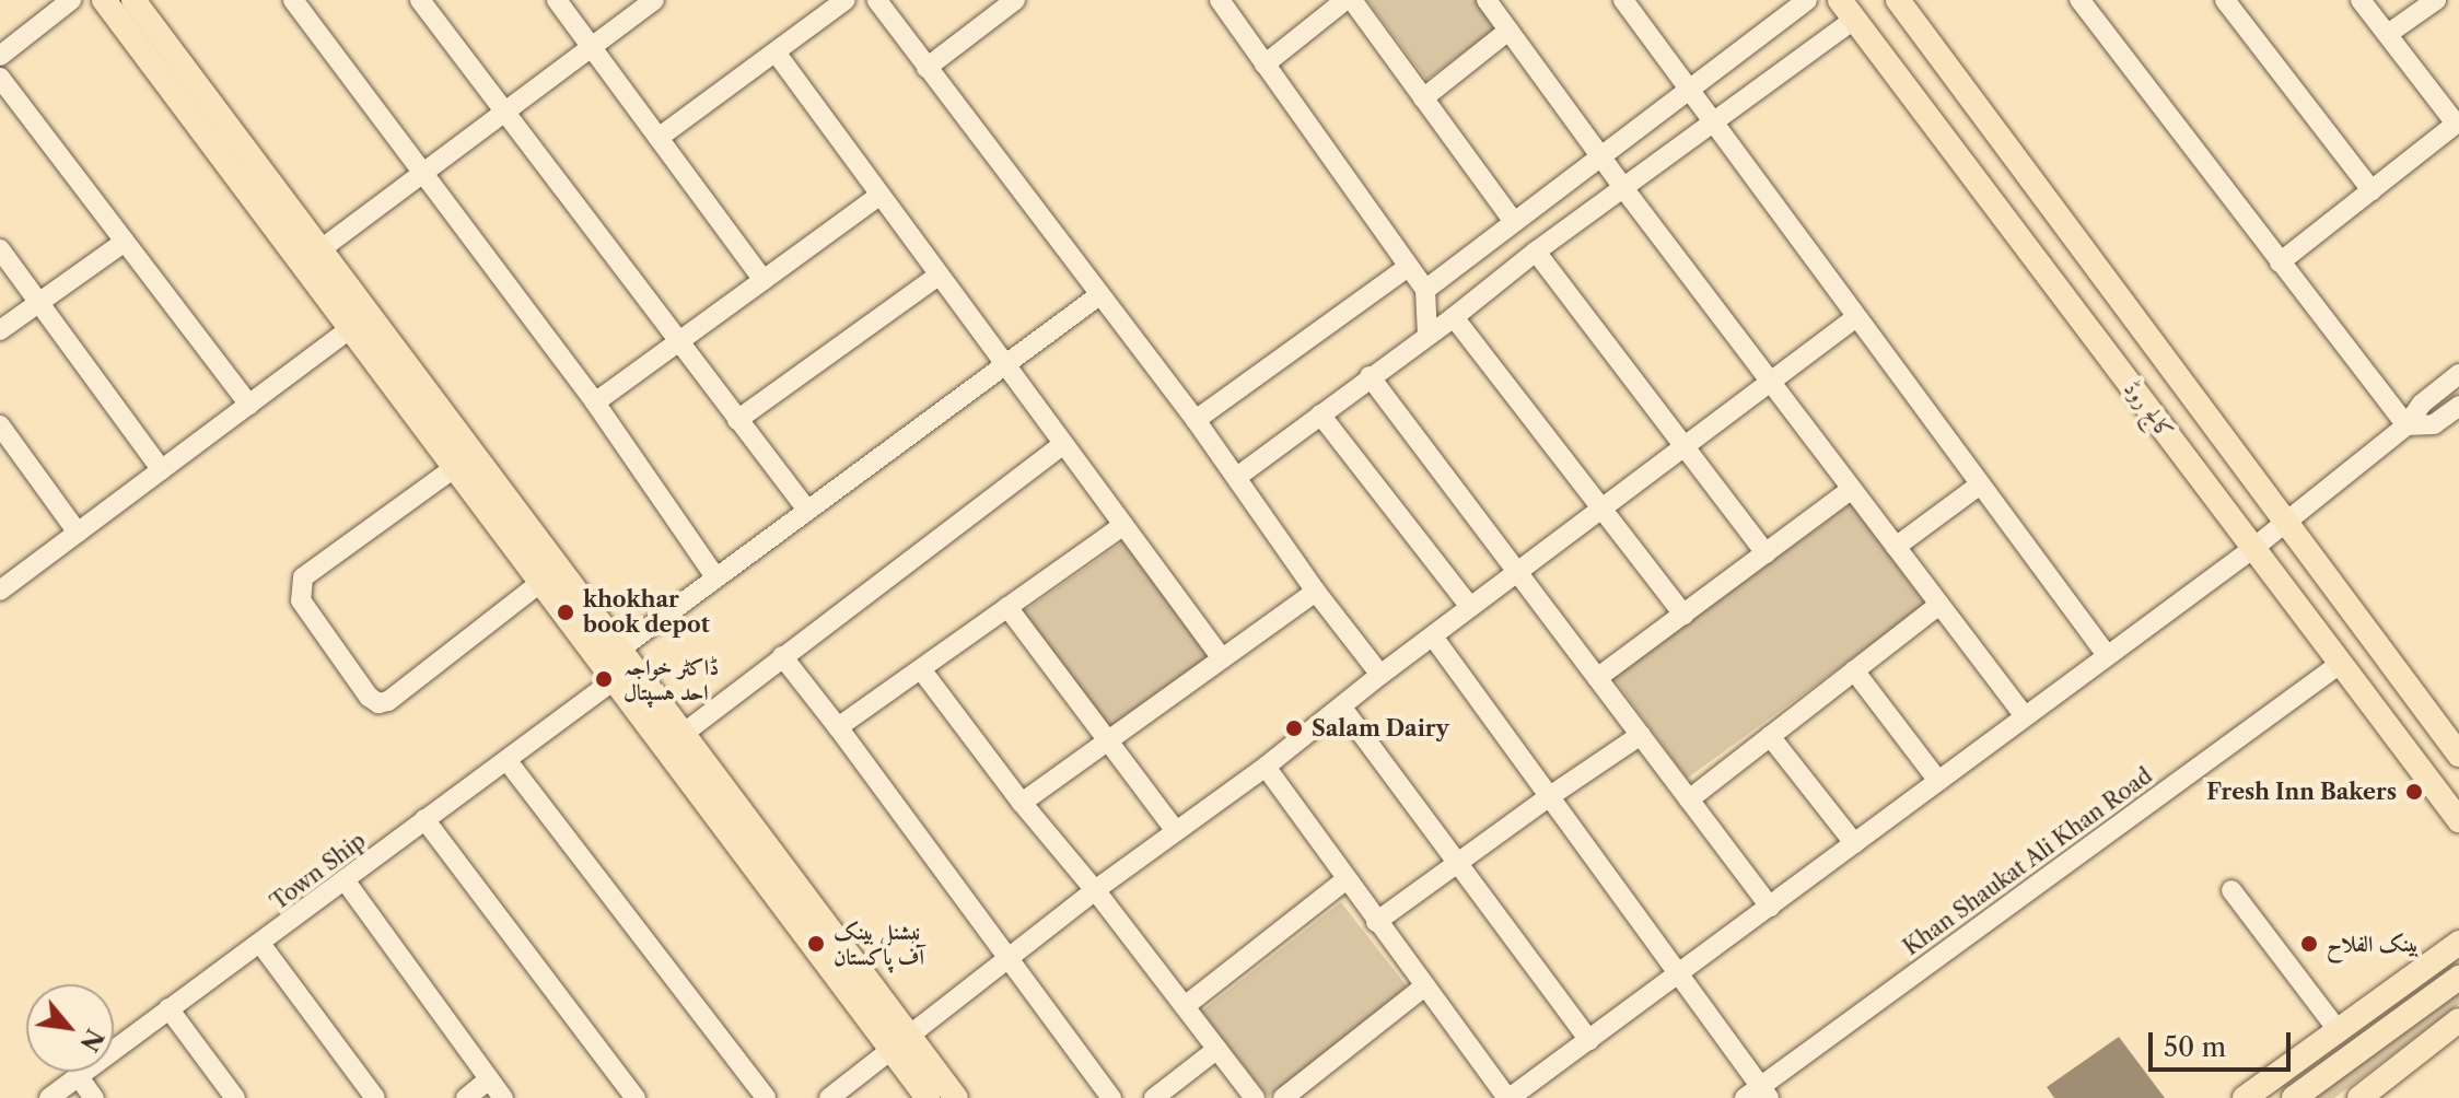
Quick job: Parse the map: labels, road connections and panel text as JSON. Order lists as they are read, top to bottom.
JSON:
{
  "streets": {
    "main road": ["کالج روڈ"],
    "street": ["Khan Shaukat Ali Khan Road", "Town Ship"]
  },
  "crossings": [
    ["کالج روڈ", "Khan Shaukat Ali Khan Road"]
  ],
  "places": [
    "khokhar book depot",
    "ڈاکٹر خواجہ احد ہسپتال",
    "Salam Dairy",
    "Fresh Inn Bakers",
    "نیشنل بینک آف پاکستان",
    "بینک الفلاح"
  ],
  "scale_bar": "50 m",
  "north": "bottom right"
}
